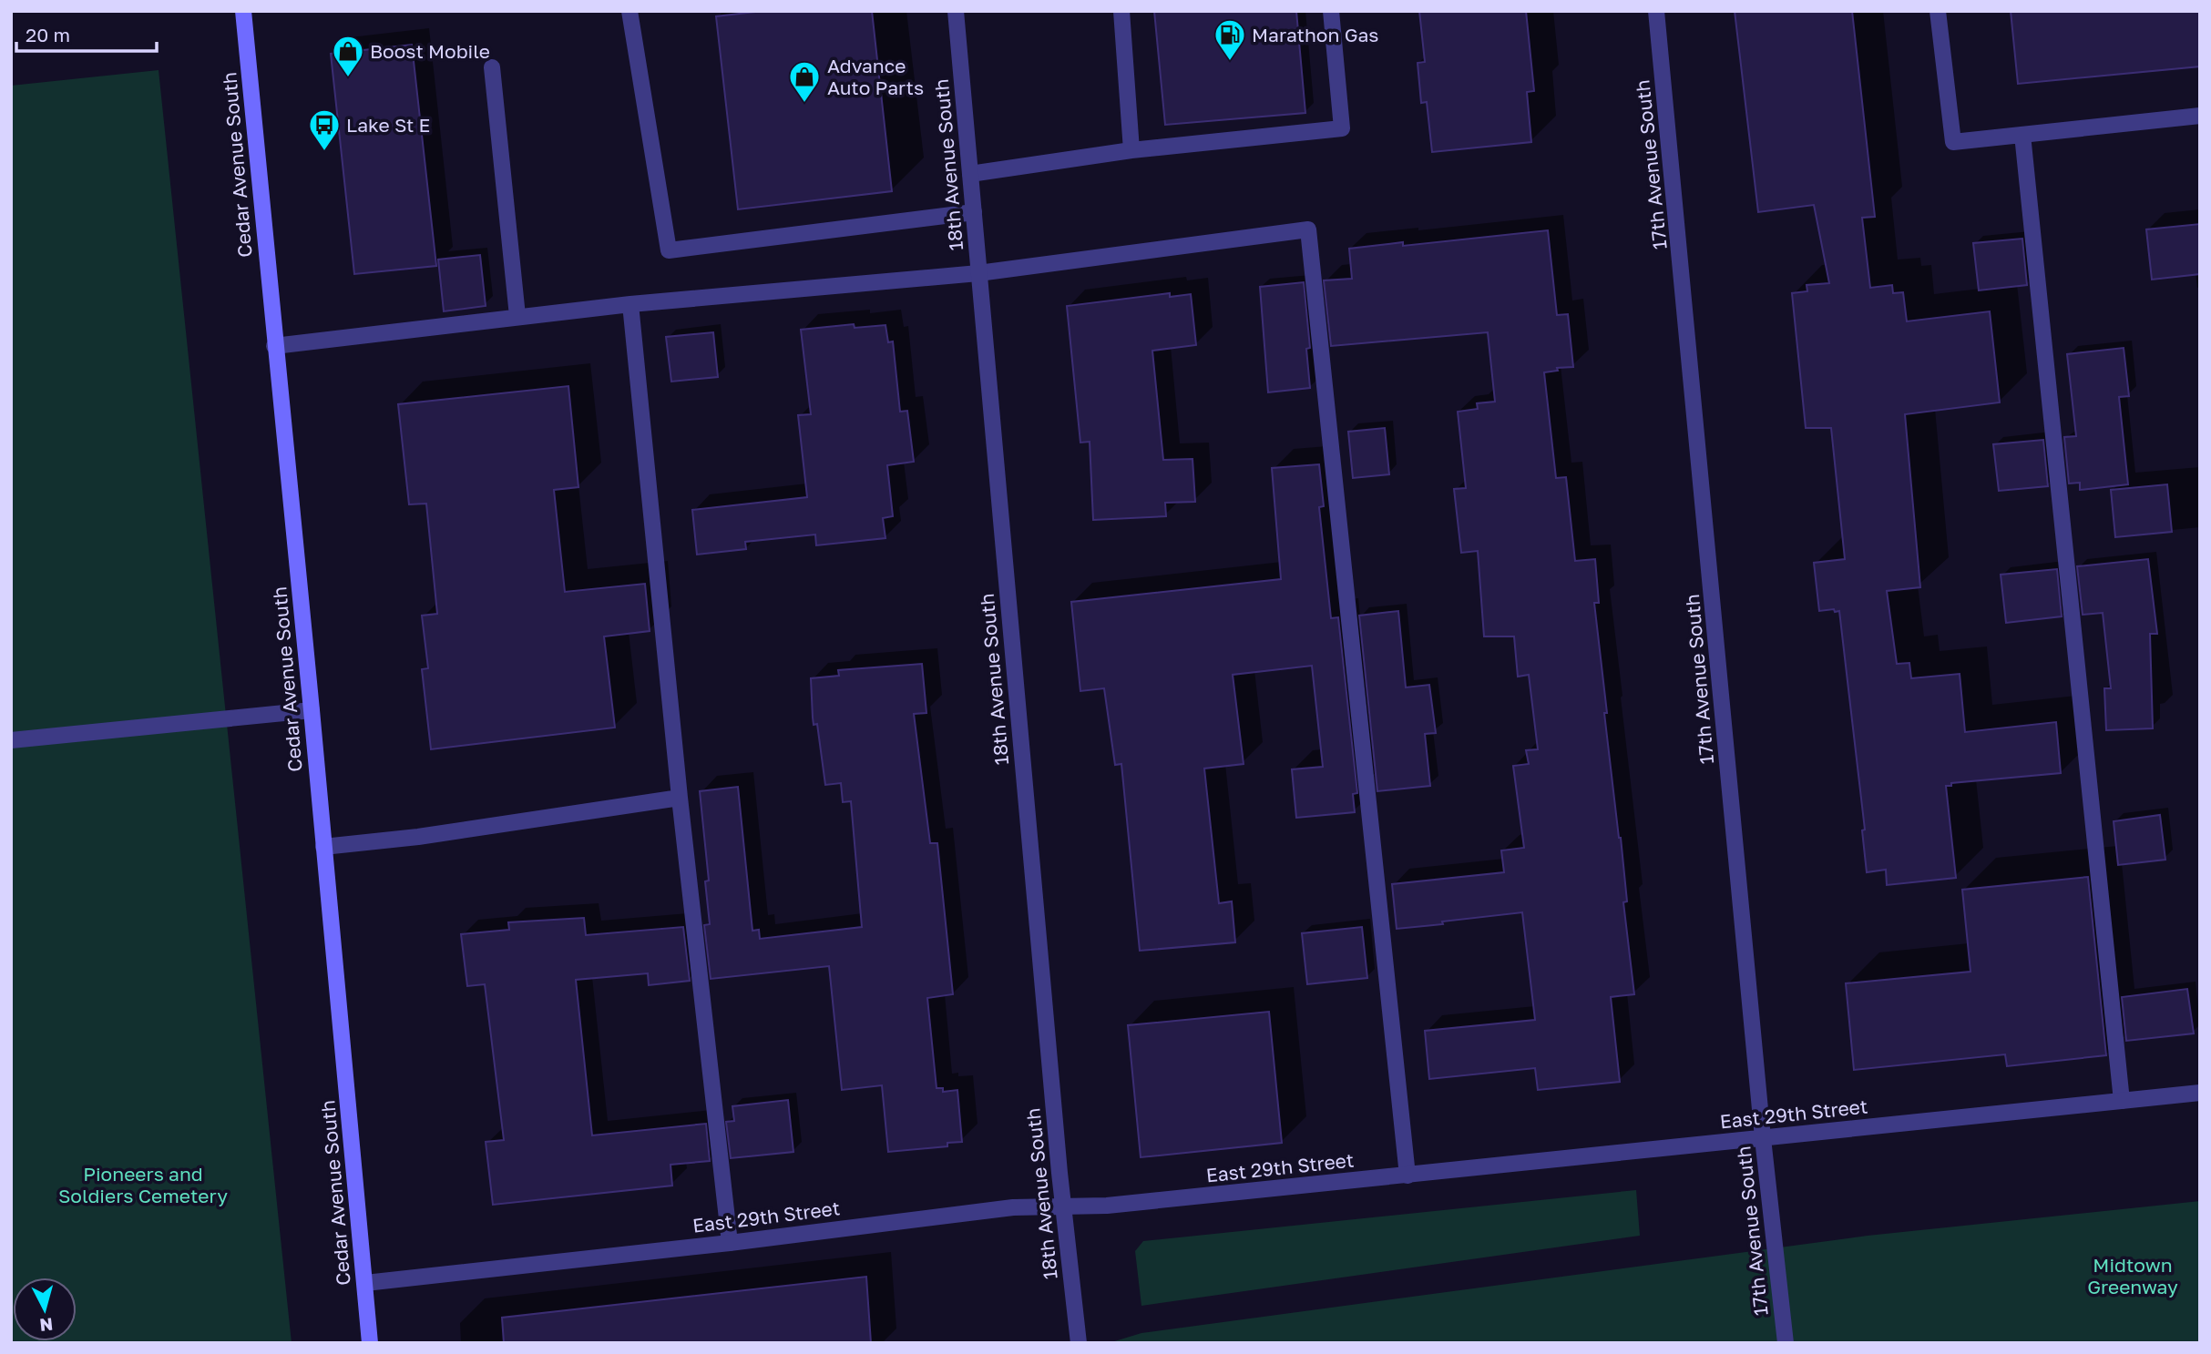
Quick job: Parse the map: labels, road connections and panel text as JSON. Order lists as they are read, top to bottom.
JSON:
{
  "streets": {
    "main road": ["Cedar Avenue South"],
    "street": ["18th Avenue South", "17th Avenue South", "East 29th Street"]
  },
  "crossings": [
    ["Cedar Avenue South", "East 29th Street"],
    ["18th Avenue South", "East 29th Street"],
    ["17th Avenue South", "East 29th Street"]
  ],
  "parks": ["Pioneers and Soldiers Cemetery", "Midtown Greenway"],
  "places": {
    "fuel station": ["Marathon Gas"],
    "shop": ["Boost Mobile", "Advance Auto Parts"],
    "bus stop": ["Lake St E"]
  },
  "scale_bar": "20 m",
  "north": "bottom"
}
